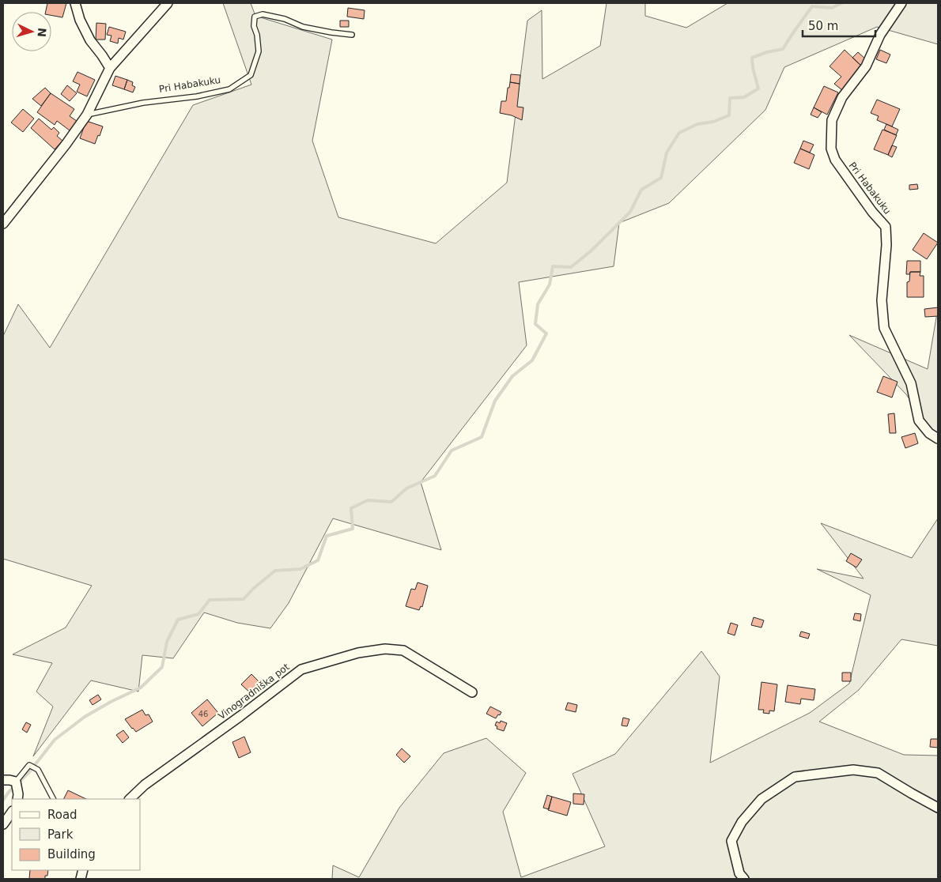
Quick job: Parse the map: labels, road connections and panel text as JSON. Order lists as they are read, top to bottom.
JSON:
{
  "streets": {
    "street": ["Pri Habakuku", "Vinogradniška pot"]
  },
  "house_numbers": ["46"],
  "legend": ["Road", "Park", "Building"],
  "scale_bar": "50 m",
  "north": "right"
}
